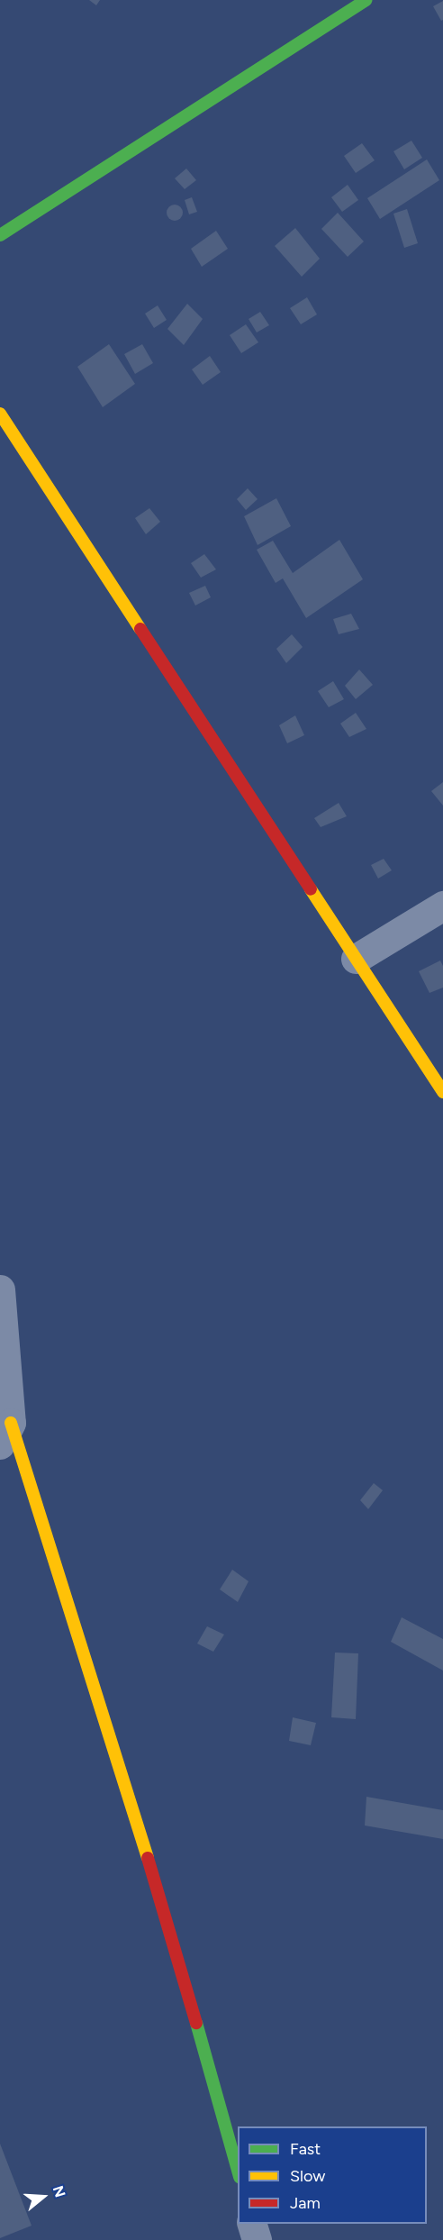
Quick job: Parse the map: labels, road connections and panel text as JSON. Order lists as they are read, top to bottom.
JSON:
{
  "legend": ["Fast", "Slow", "Jam"],
  "north": "right"
}
